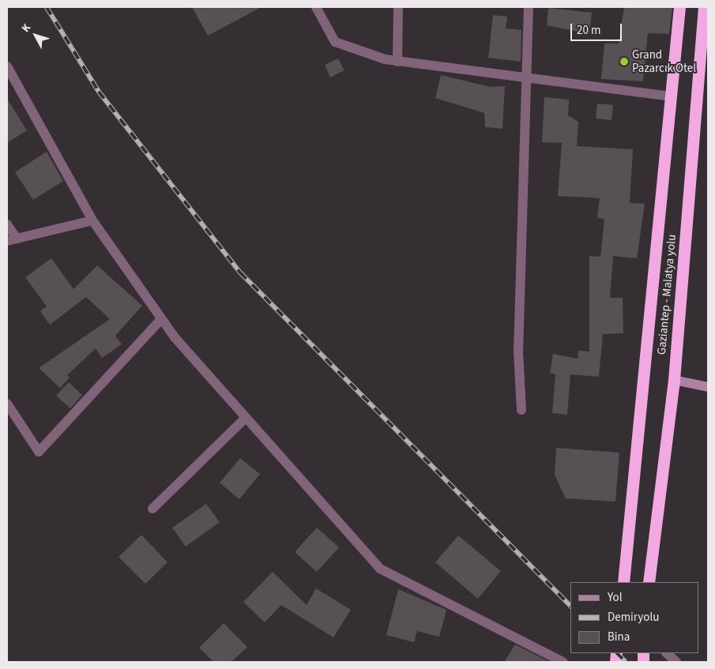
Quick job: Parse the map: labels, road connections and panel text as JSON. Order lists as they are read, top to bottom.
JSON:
{
  "streets": {
    "highway": ["Gaziantep - Malatya yolu"]
  },
  "places": ["Grand Pazarcık Otel"],
  "legend": ["Yol", "Demiryolu", "Bina"],
  "scale_bar": "20 m",
  "north": "top left"
}
